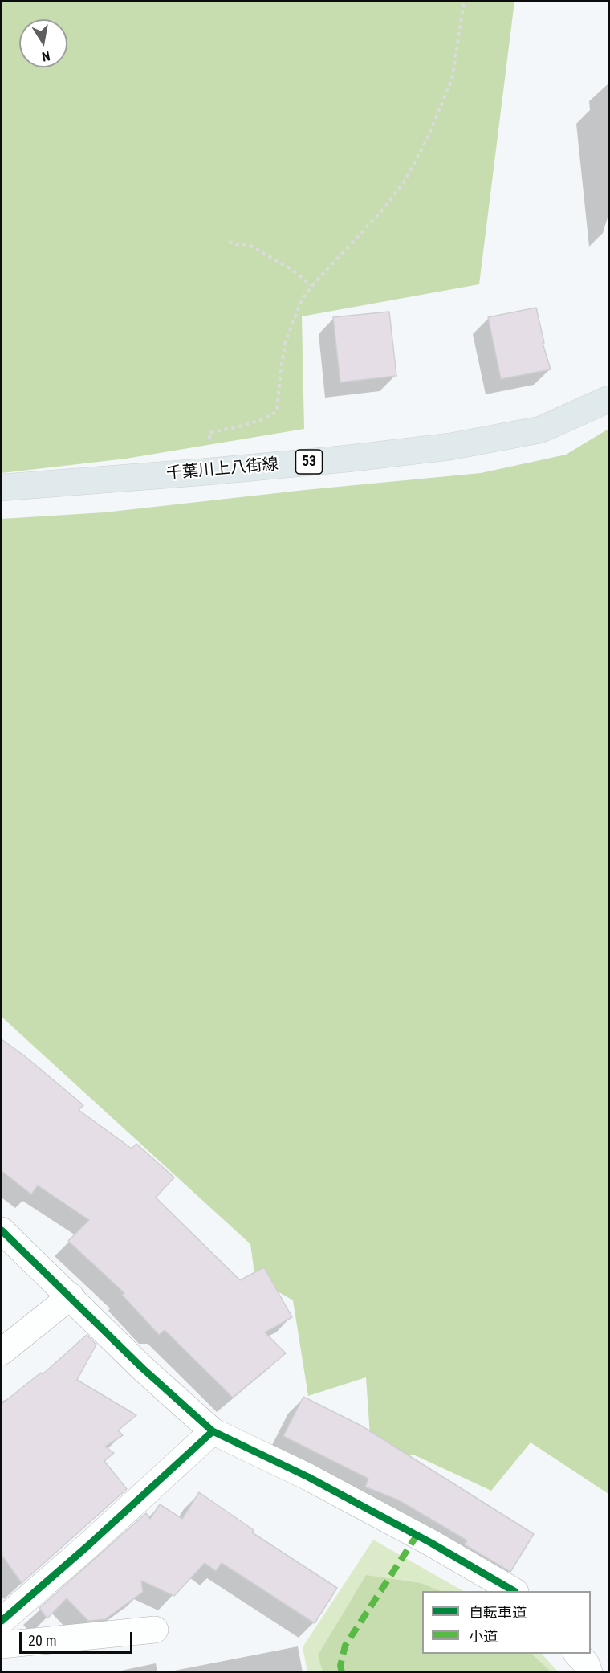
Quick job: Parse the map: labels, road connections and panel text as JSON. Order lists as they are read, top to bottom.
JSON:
{
  "streets": {
    "main road": ["53", "千葉川上八街線"]
  },
  "legend": ["自転車道", "小道"],
  "scale_bar": "20 m",
  "north": "bottom"
}
